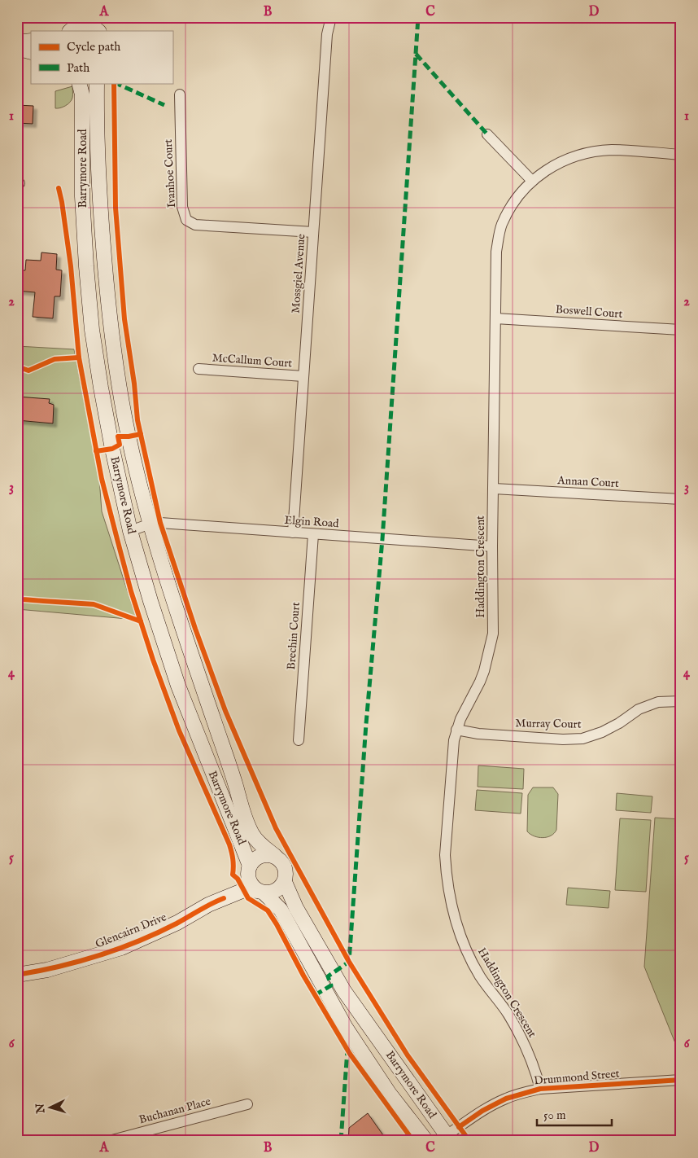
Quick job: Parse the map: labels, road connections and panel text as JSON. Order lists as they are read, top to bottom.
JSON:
{
  "streets": {
    "street": [
      "Barrymore Road",
      "Ivanhoe Court",
      "Mossgiel Avenue",
      "Boswell Court",
      "McCallum Court",
      "Annan Court",
      "Elgin Road",
      "Haddington Crescent",
      "Brechin Court",
      "Murray Court",
      "Glencairn Drive",
      "Drummond Street",
      "Buchanan Place"
    ]
  },
  "crossings": [
    ["Barrymore Road", "Elgin Road"],
    ["Barrymore Road", "Glencairn Drive"],
    ["Barrymore Road", "Drummond Street"],
    ["Ivanhoe Court", "Mossgiel Avenue"],
    ["Mossgiel Avenue", "McCallum Court"],
    ["Mossgiel Avenue", "Elgin Road"],
    ["Boswell Court", "Haddington Crescent"],
    ["Annan Court", "Haddington Crescent"],
    ["Elgin Road", "Haddington Crescent"],
    ["Elgin Road", "Brechin Court"],
    ["Haddington Crescent", "Murray Court"],
    ["Haddington Crescent", "Drummond Street"]
  ],
  "legend": ["Cycle path", "Path"],
  "scale_bar": "50 m",
  "north": "left",
  "grid": {
    "columns": [
      "A",
      "B",
      "C",
      "D"
    ],
    "rows": [
      "1",
      "2",
      "3",
      "4",
      "5",
      "6"
    ]
  }
}
